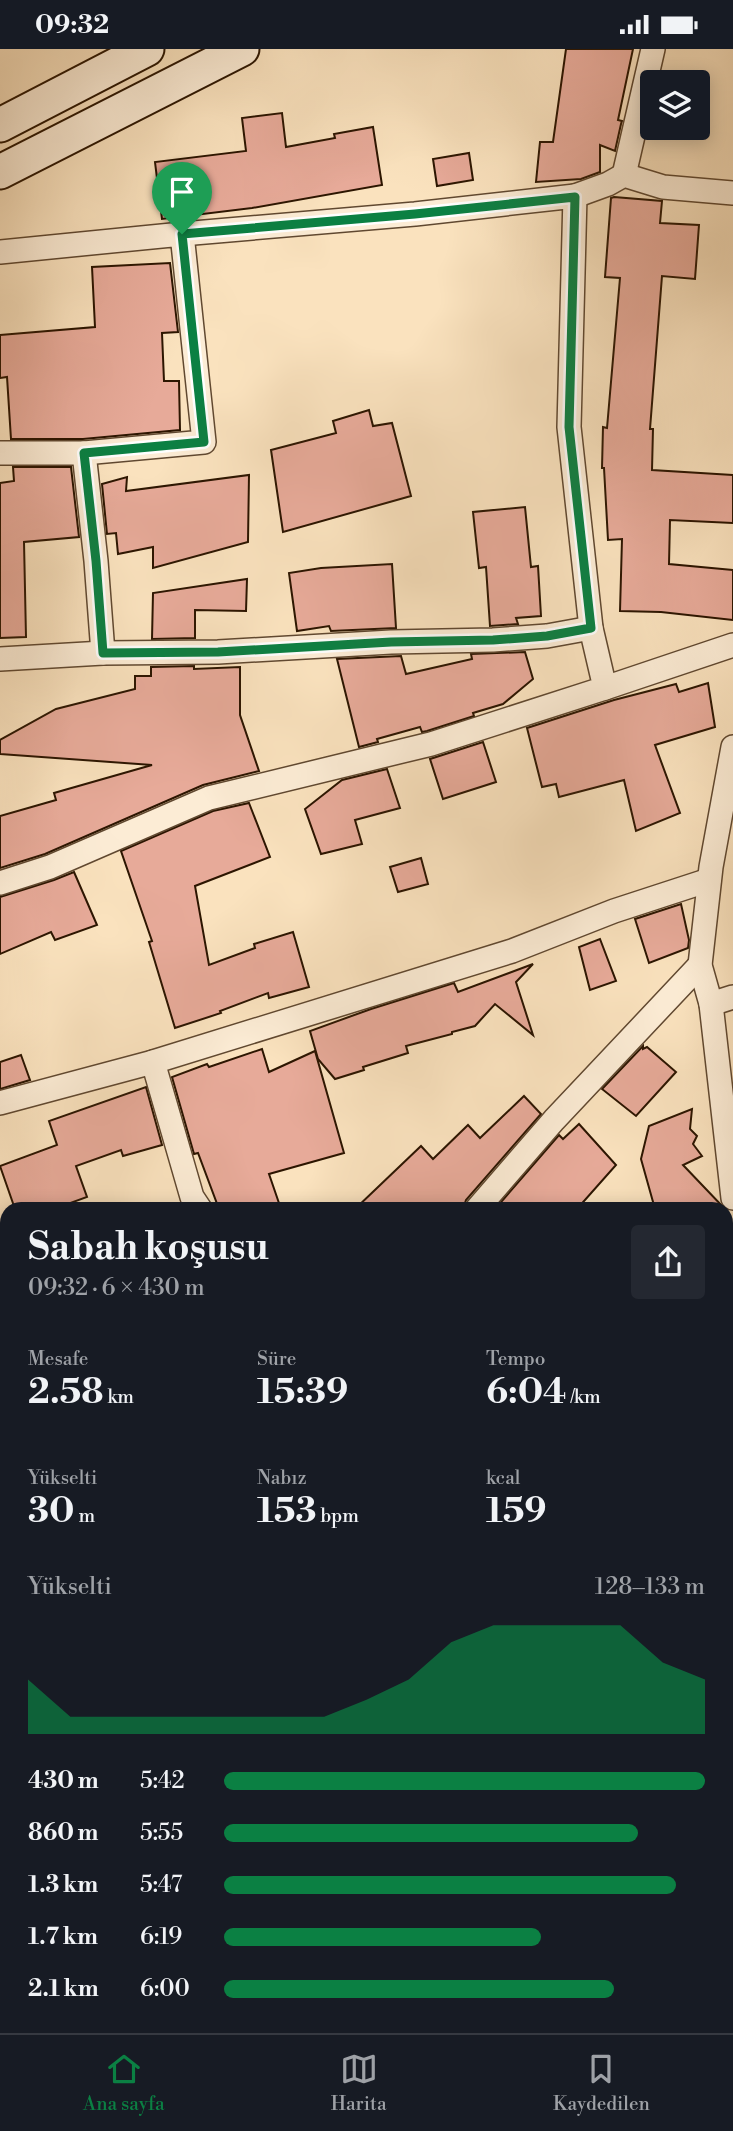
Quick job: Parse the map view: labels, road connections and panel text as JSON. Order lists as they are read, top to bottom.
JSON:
{
  "page": {
    "status": "09:32",
    "heading": ["Sabah koşusu", "09:32 · 6 × 430 m"],
    "stats": [
      ["Mesafe", "2.58 km"],
      ["Süre", "15:39"],
      ["Tempo", "6:04 /km"],
      ["Yükselti", "30 m"],
      ["Nabız", "153 bpm"],
      ["kcal", "159"]
    ],
    "chart": ["Yükselti", "128–133 m"],
    "list": [
      {
        "name": "430 m",
        "note": "5:42"
      },
      {
        "name": "860 m",
        "note": "5:55"
      },
      {
        "name": "1.3 km",
        "note": "5:47"
      },
      {
        "name": "1.7 km",
        "note": "6:19"
      },
      {
        "name": "2.1 km",
        "note": "6:00"
      }
    ],
    "tabs": ["Ana sayfa", "Harita", "Kaydedilen"]
  }
}
